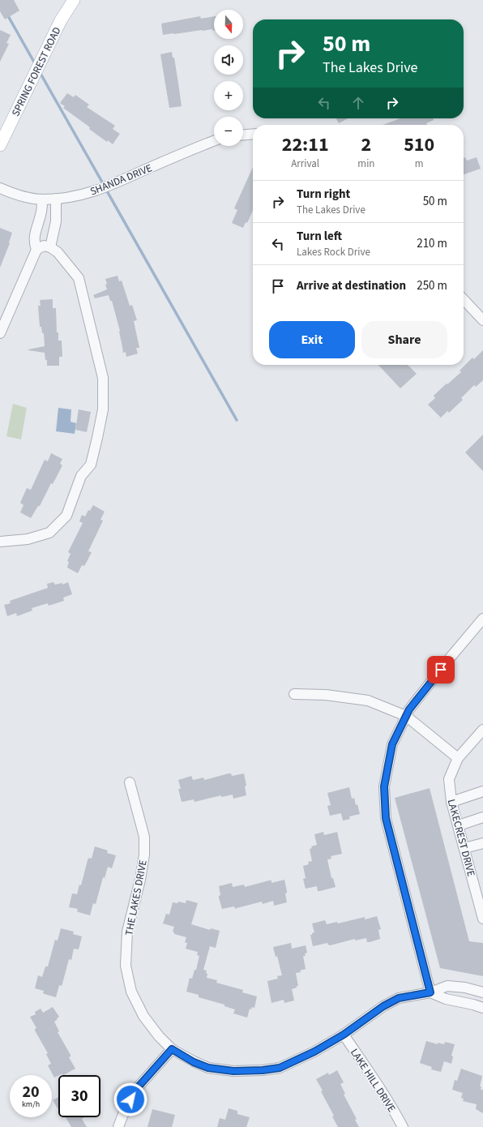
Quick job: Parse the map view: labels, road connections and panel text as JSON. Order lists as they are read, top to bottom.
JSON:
{
  "streets": {
    "main road": ["SPRING FOREST ROAD"],
    "street": [
      "SHANDA DRIVE",
      "LAKECREST DRIVE",
      "THE LAKES DRIVE",
      "LAKE HILL DRIVE"
    ]
  },
  "crossings": [
    ["THE LAKES DRIVE", "LAKE HILL DRIVE"]
  ],
  "north": "bottom",
  "page": {
    "map_buttons": ["+", "−"],
    "turn": ["50 m", "The Lakes Drive"],
    "eta": [
      "22:11",
      "Arrival",
      "2",
      "min",
      "510",
      "m"
    ],
    "list": [
      {
        "name": "Turn right",
        "note": "The Lakes Drive",
        "value": "50 m"
      },
      {
        "name": "Turn left",
        "note": "Lakes Rock Drive",
        "value": "210 m"
      },
      {
        "name": "Arrive at destination",
        "value": "250 m"
      }
    ],
    "buttons": ["Exit", "Share"],
    "speed": "20 km/h",
    "limit": "30"
  }
}
